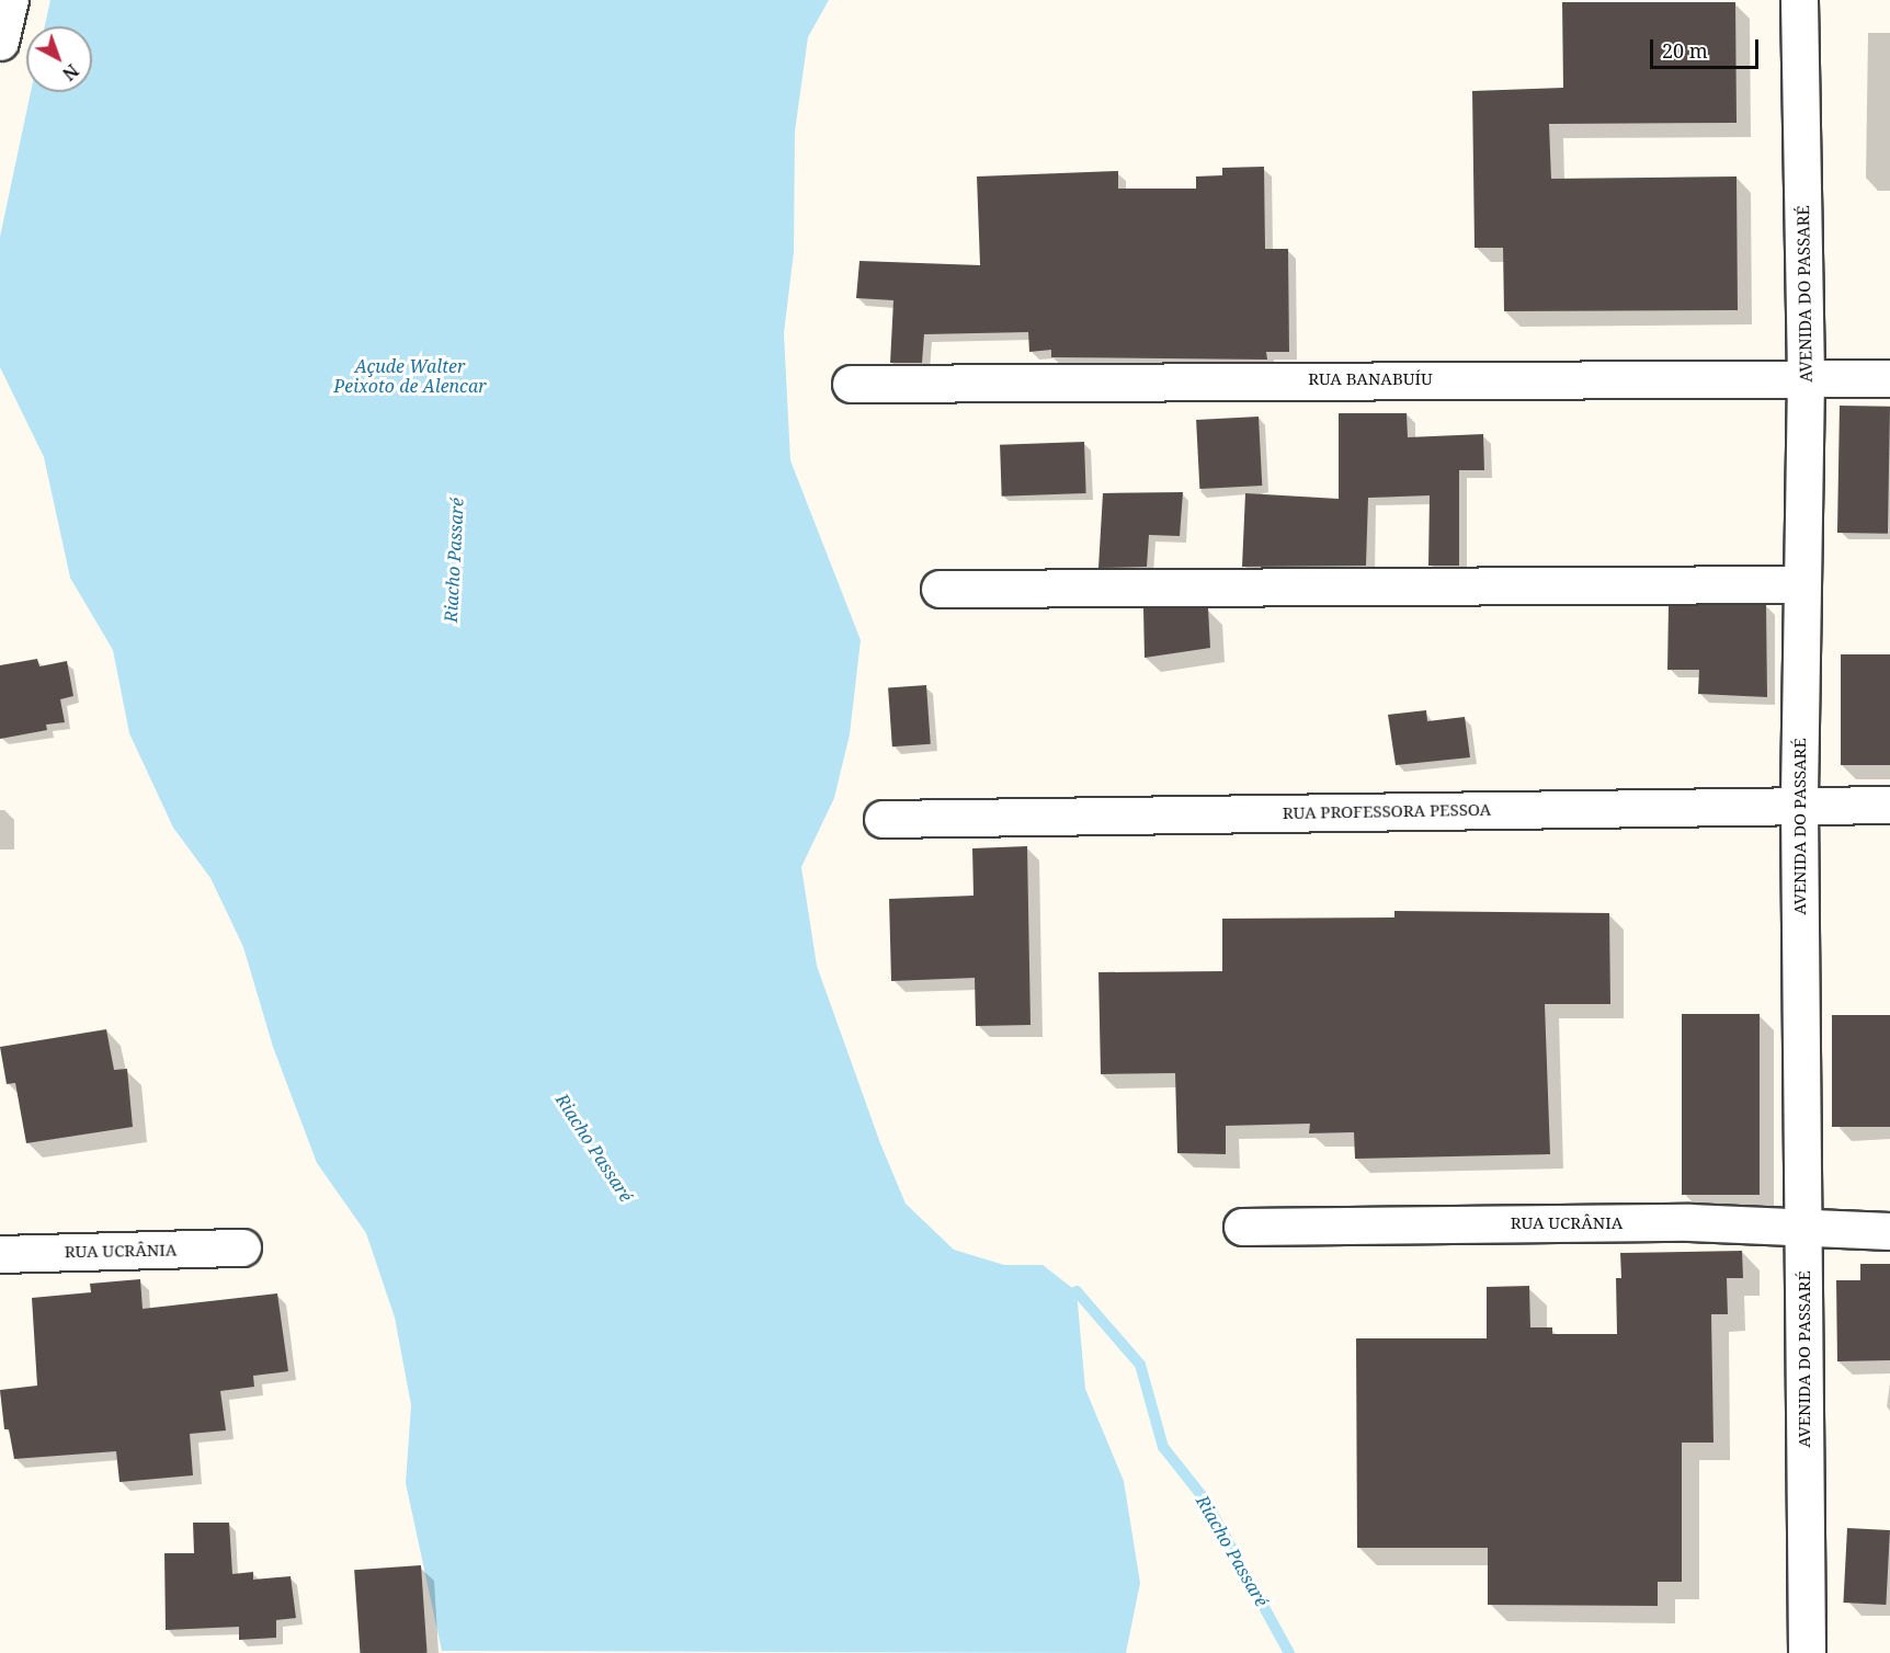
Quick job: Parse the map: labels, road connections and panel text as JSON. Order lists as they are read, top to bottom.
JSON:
{
  "streets": {
    "street": [
      "AVENIDA DO PASSARÉ",
      "RUA BANABUÍU",
      "RUA PROFESSORA PESSOA",
      "RUA UCRÂNIA"
    ]
  },
  "crossings": [
    ["AVENIDA DO PASSARÉ", "RUA BANABUÍU"],
    ["AVENIDA DO PASSARÉ", "RUA PROFESSORA PESSOA"],
    ["AVENIDA DO PASSARÉ", "RUA UCRÂNIA"]
  ],
  "water": ["Açude Walter Peixoto de Alencar", "Riacho Passaré"],
  "scale_bar": "20 m",
  "north": "bottom right"
}
